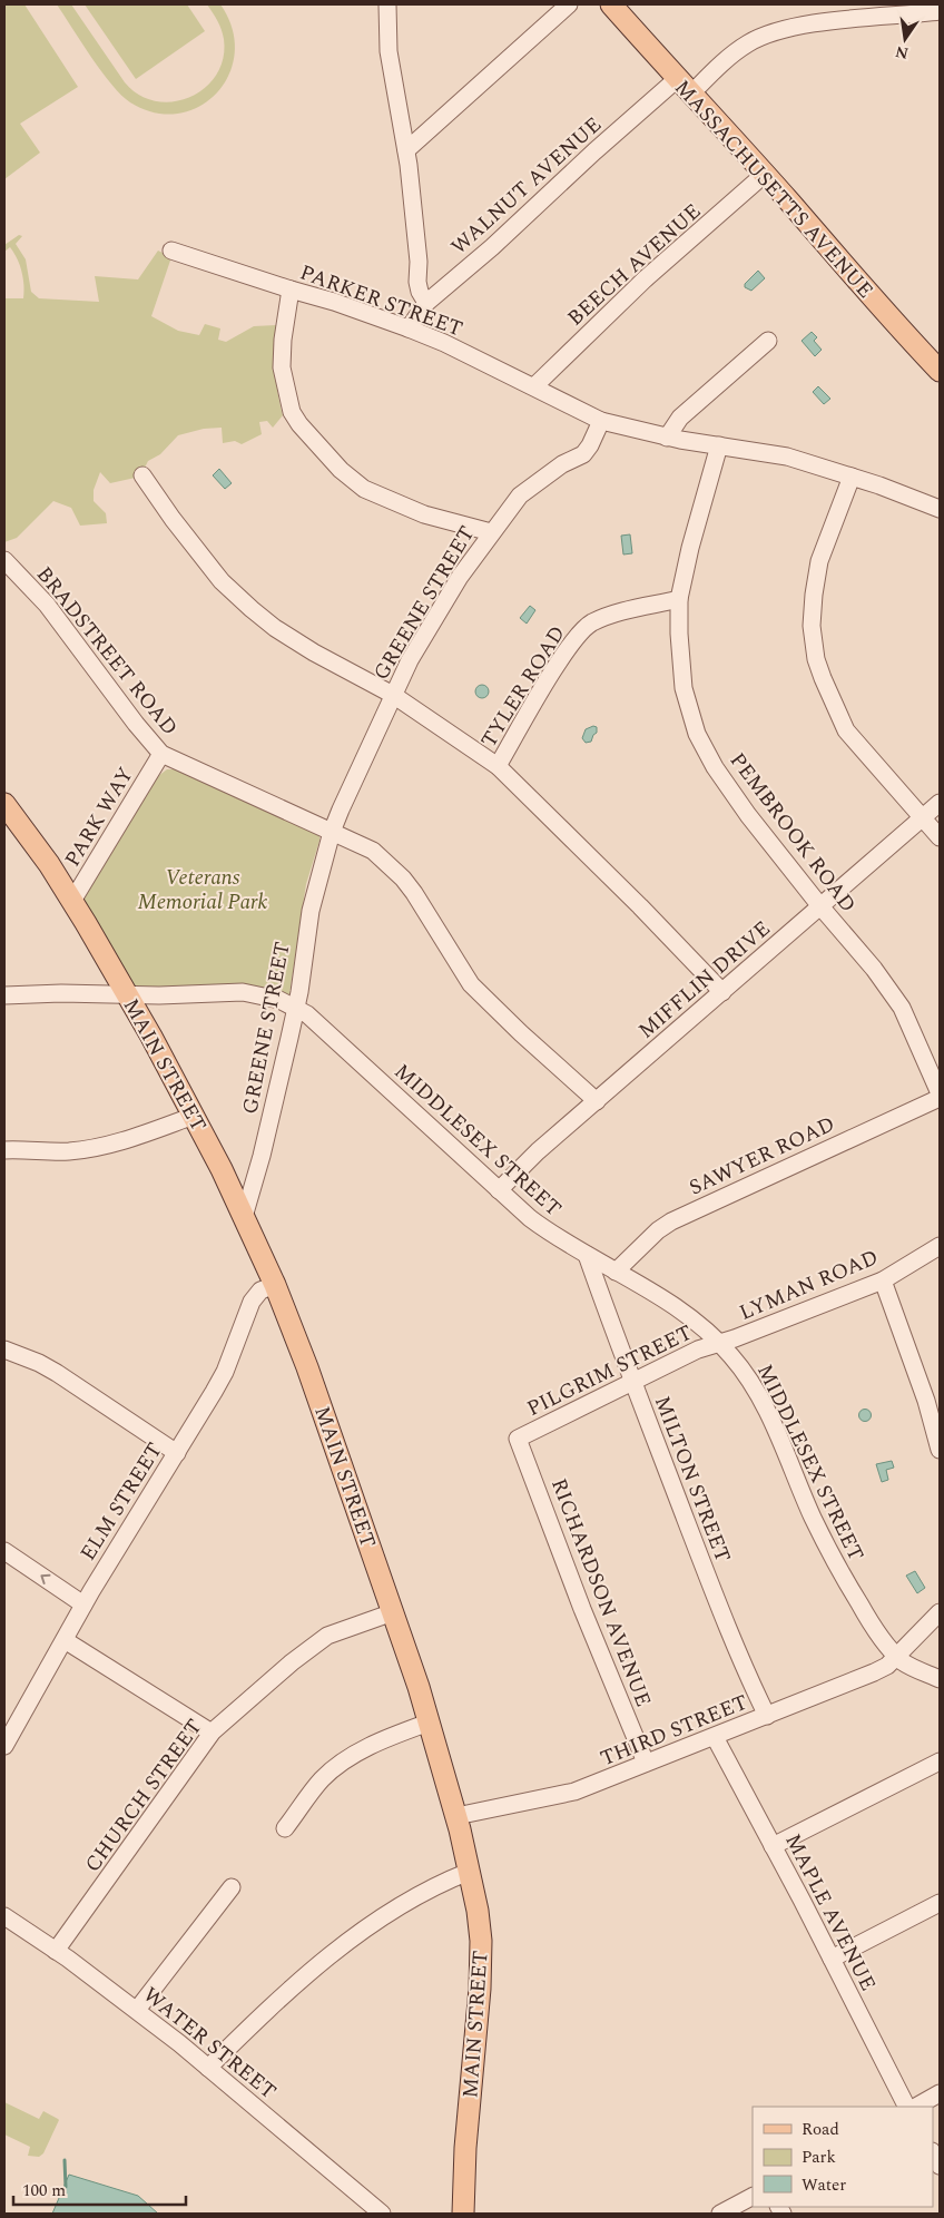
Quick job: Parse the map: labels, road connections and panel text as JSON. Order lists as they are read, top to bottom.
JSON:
{
  "streets": {
    "main road": ["MASSACHUSETTS AVENUE", "MAIN STREET"],
    "street": [
      "WALNUT AVENUE",
      "BEECH AVENUE",
      "PARKER STREET",
      "GREENE STREET",
      "BRADSTREET ROAD",
      "TYLER ROAD",
      "PARK WAY",
      "PEMBROOK ROAD",
      "MIFFLIN DRIVE",
      "MIDDLESEX STREET",
      "SAWYER ROAD",
      "LYMAN ROAD",
      "PILGRIM STREET",
      "MILTON STREET",
      "ELM STREET",
      "RICHARDSON AVENUE",
      "THIRD STREET",
      "CHURCH STREET",
      "MAPLE AVENUE",
      "WATER STREET"
    ]
  },
  "crossings": [
    ["WALNUT AVENUE", "MASSACHUSETTS AVENUE"],
    ["WALNUT AVENUE", "PARKER STREET"],
    ["MASSACHUSETTS AVENUE", "BEECH AVENUE"],
    ["BEECH AVENUE", "PARKER STREET"],
    ["PARKER STREET", "GREENE STREET"],
    ["GREENE STREET", "BRADSTREET ROAD"],
    ["GREENE STREET", "MAIN STREET"],
    ["GREENE STREET", "MIDDLESEX STREET"],
    ["BRADSTREET ROAD", "PARK WAY"],
    ["BRADSTREET ROAD", "MIFFLIN DRIVE"],
    ["TYLER ROAD", "PEMBROOK ROAD"],
    ["PARK WAY", "MAIN STREET"],
    ["PEMBROOK ROAD", "MIFFLIN DRIVE"],
    ["MIFFLIN DRIVE", "MIDDLESEX STREET"],
    ["MAIN STREET", "MIDDLESEX STREET"],
    ["MAIN STREET", "ELM STREET"],
    ["MAIN STREET", "THIRD STREET"],
    ["MAIN STREET", "CHURCH STREET"],
    ["MIDDLESEX STREET", "SAWYER ROAD"],
    ["MIDDLESEX STREET", "LYMAN ROAD"],
    ["MIDDLESEX STREET", "PILGRIM STREET"],
    ["MIDDLESEX STREET", "MILTON STREET"],
    ["MIDDLESEX STREET", "THIRD STREET"],
    ["LYMAN ROAD", "PILGRIM STREET"],
    ["PILGRIM STREET", "MILTON STREET"],
    ["PILGRIM STREET", "RICHARDSON AVENUE"],
    ["MILTON STREET", "THIRD STREET"],
    ["RICHARDSON AVENUE", "THIRD STREET"],
    ["THIRD STREET", "MAPLE AVENUE"],
    ["CHURCH STREET", "WATER STREET"]
  ],
  "parks": ["Veterans Memorial Park"],
  "legend": ["Road", "Park", "Water"],
  "scale_bar": "100 m",
  "north": "bottom"
}
